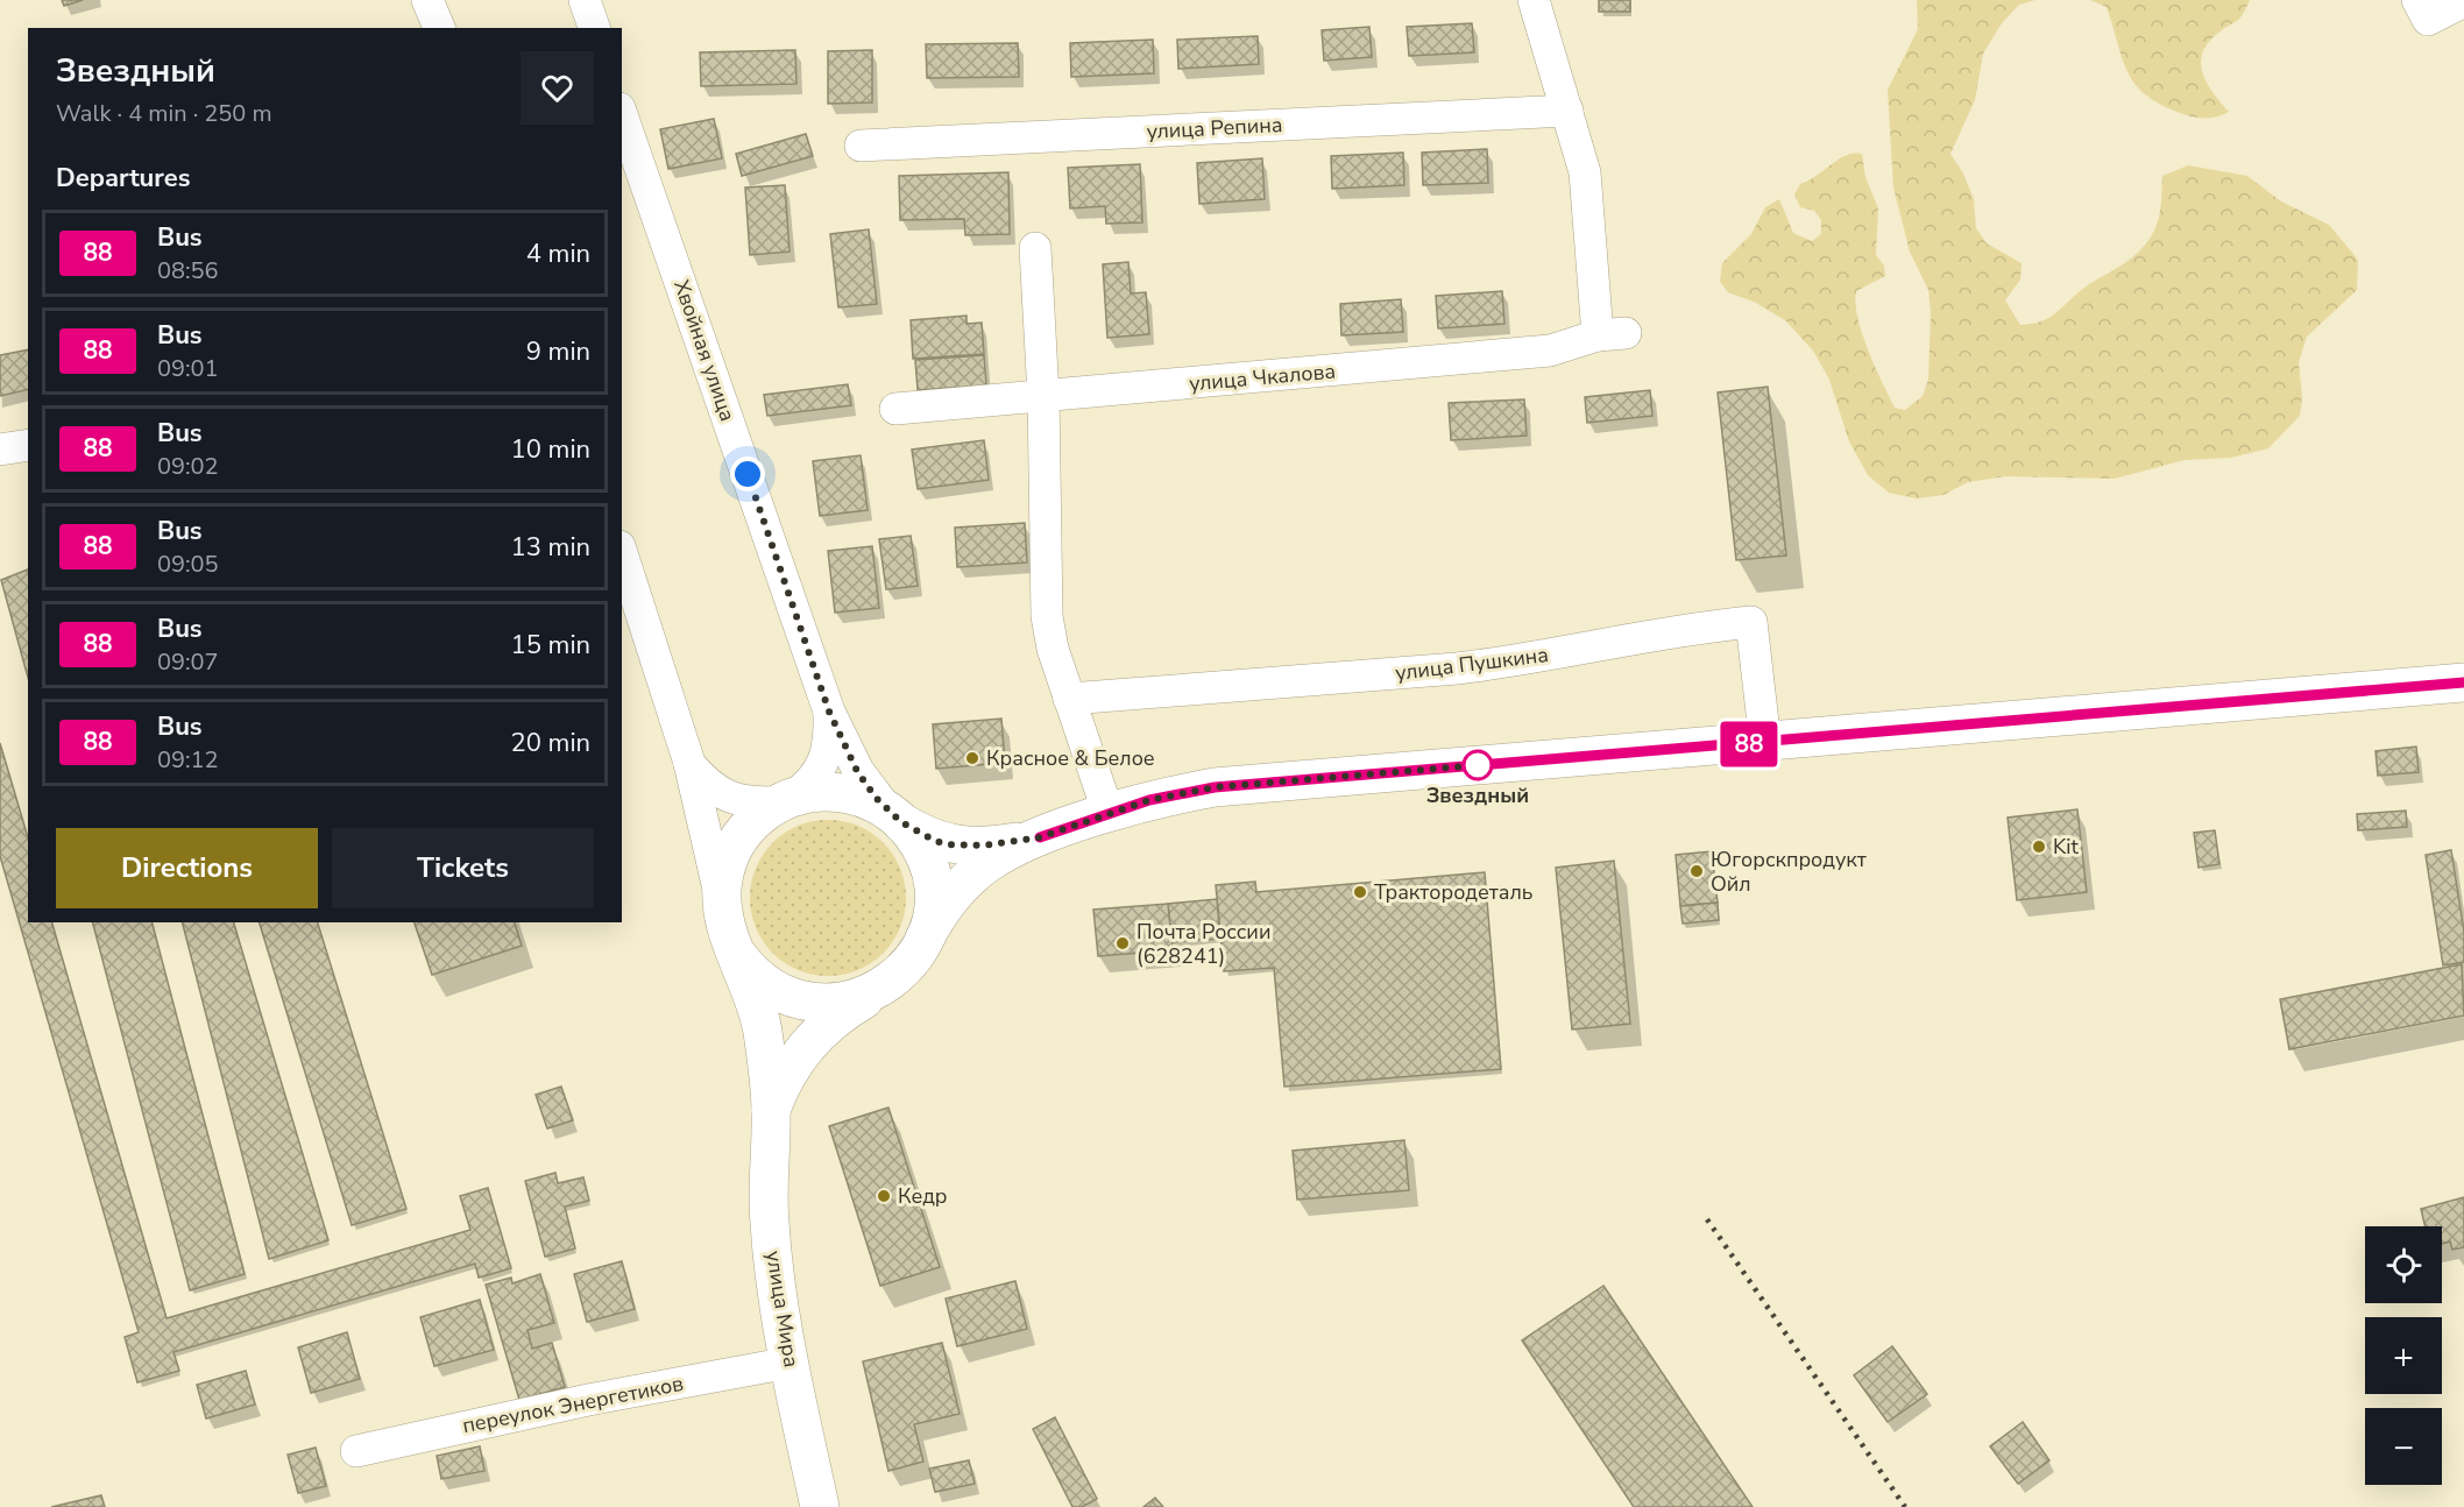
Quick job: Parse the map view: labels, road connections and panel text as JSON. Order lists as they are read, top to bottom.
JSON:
{
  "streets": {
    "main road": ["улица Мира"],
    "street": [
      "улица Репина",
      "Хвойная улица",
      "улица Чкалова",
      "улица Пушкина",
      "переулок Энергетиков"
    ]
  },
  "crossings": [
    ["улица Репина", "улица Чкалова"],
    ["улица Мира", "переулок Энергетиков"]
  ],
  "places": [
    "Красное & Белое",
    "Звездный",
    "Kit",
    "Югорскпродукт Ойл",
    "Трактородеталь",
    "Почта России (628241)",
    "Кедр"
  ],
  "lines": ["bus line 88"],
  "page": {
    "on_map": "88",
    "heading": [
      ["Звездный", "Walk · 4 min · 250 m"],
      "Departures"
    ],
    "list": [
      {
        "mark": "88",
        "name": "Bus",
        "note": "08:56",
        "value": "4 min"
      },
      {
        "mark": "88",
        "name": "Bus",
        "note": "09:01",
        "value": "9 min"
      },
      {
        "mark": "88",
        "name": "Bus",
        "note": "09:02",
        "value": "10 min"
      },
      {
        "mark": "88",
        "name": "Bus",
        "note": "09:05",
        "value": "13 min"
      },
      {
        "mark": "88",
        "name": "Bus",
        "note": "09:07",
        "value": "15 min"
      },
      {
        "mark": "88",
        "name": "Bus",
        "note": "09:12",
        "value": "20 min"
      }
    ],
    "buttons": ["Directions", "Tickets"],
    "map_buttons": ["+", "−"]
  }
}
